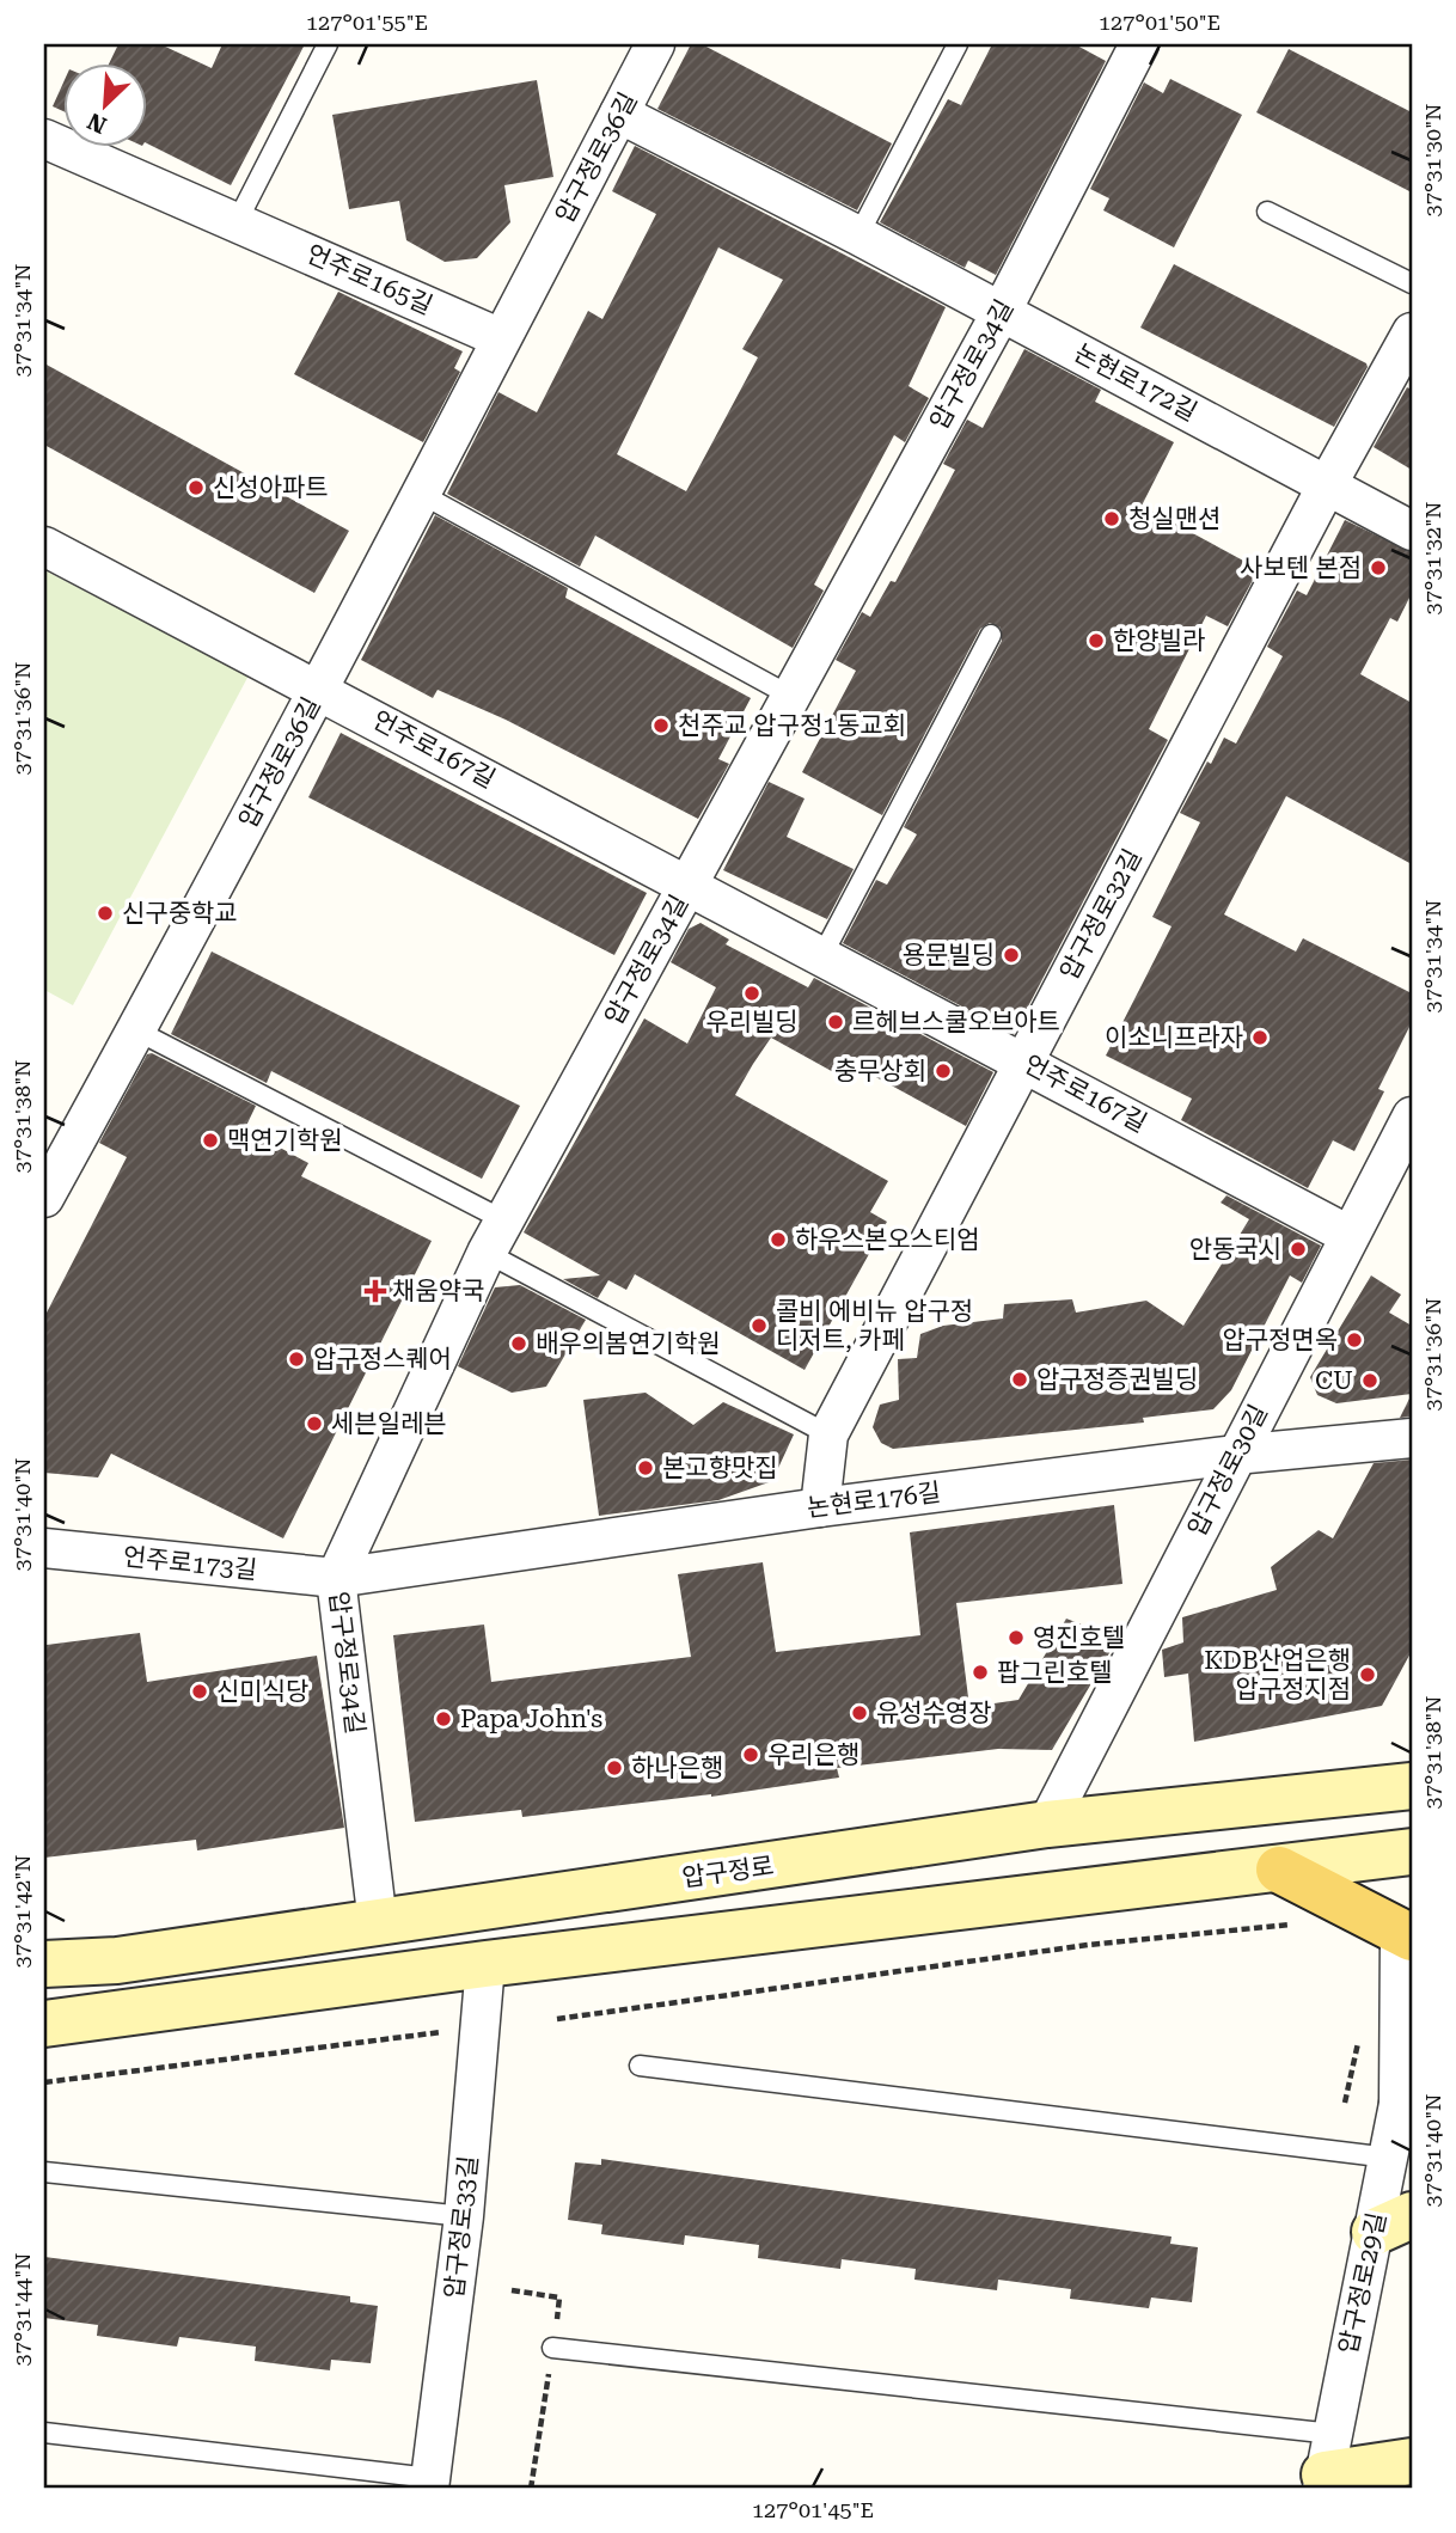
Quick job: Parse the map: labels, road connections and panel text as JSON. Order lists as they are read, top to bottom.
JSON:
{
  "streets": {
    "main road": ["압구정로"],
    "street": [
      "압구정로36길",
      "언주로165길",
      "압구정로34길",
      "논현로172길",
      "언주로167길",
      "압구정로32길",
      "압구정로30길",
      "논현로176길",
      "언주로173길",
      "압구정로33길",
      "압구정로29길"
    ]
  },
  "crossings": [
    ["압구정로36길", "언주로165길"],
    ["압구정로36길", "논현로172길"],
    ["압구정로36길", "언주로167길"],
    ["압구정로34길", "논현로172길"],
    ["압구정로34길", "언주로167길"],
    ["압구정로34길", "논현로176길"],
    ["압구정로34길", "언주로173길"],
    ["압구정로34길", "압구정로"],
    ["논현로172길", "압구정로32길"],
    ["언주로167길", "압구정로32길"],
    ["언주로167길", "압구정로30길"],
    ["압구정로32길", "논현로176길"],
    ["압구정로30길", "논현로176길"],
    ["압구정로30길", "압구정로"],
    ["논현로176길", "언주로173길"]
  ],
  "places": {
    "other": [
      "신성아파트",
      "청실맨션",
      "사보텐 본점",
      "한양빌라",
      "천주교 압구정1동교회",
      "신구중학교",
      "용문빌딩",
      "우리빌딩",
      "르헤브스쿨오브아트",
      "이소니프라자",
      "충무상회",
      "맥연기학원",
      "하우스본오스티엄",
      "안동국시",
      "콜비 에비뉴 압구정 디저트, 카페",
      "압구정면옥",
      "배우의봄연기학원",
      "압구정스퀘어",
      "압구정증권빌딩",
      "CU",
      "세븐일레븐",
      "본고향맛집",
      "영진호텔",
      "팝그린호텔",
      "KDB산업은행 압구정지점",
      "신미식당",
      "유성수영장",
      "Papa John's",
      "우리은행",
      "하나은행"
    ],
    "health": ["채움약국"]
  },
  "north": "bottom left",
  "coordinates": [
    "127°01'55\"E",
    "127°01'50\"E",
    "37°31'30\"N",
    "37°31'34\"N",
    "37°31'32\"N",
    "37°31'36\"N",
    "37°31'38\"N",
    "37°31'40\"N",
    "37°31'42\"N",
    "37°31'44\"N",
    "127°01'45\"E"
  ]
}
